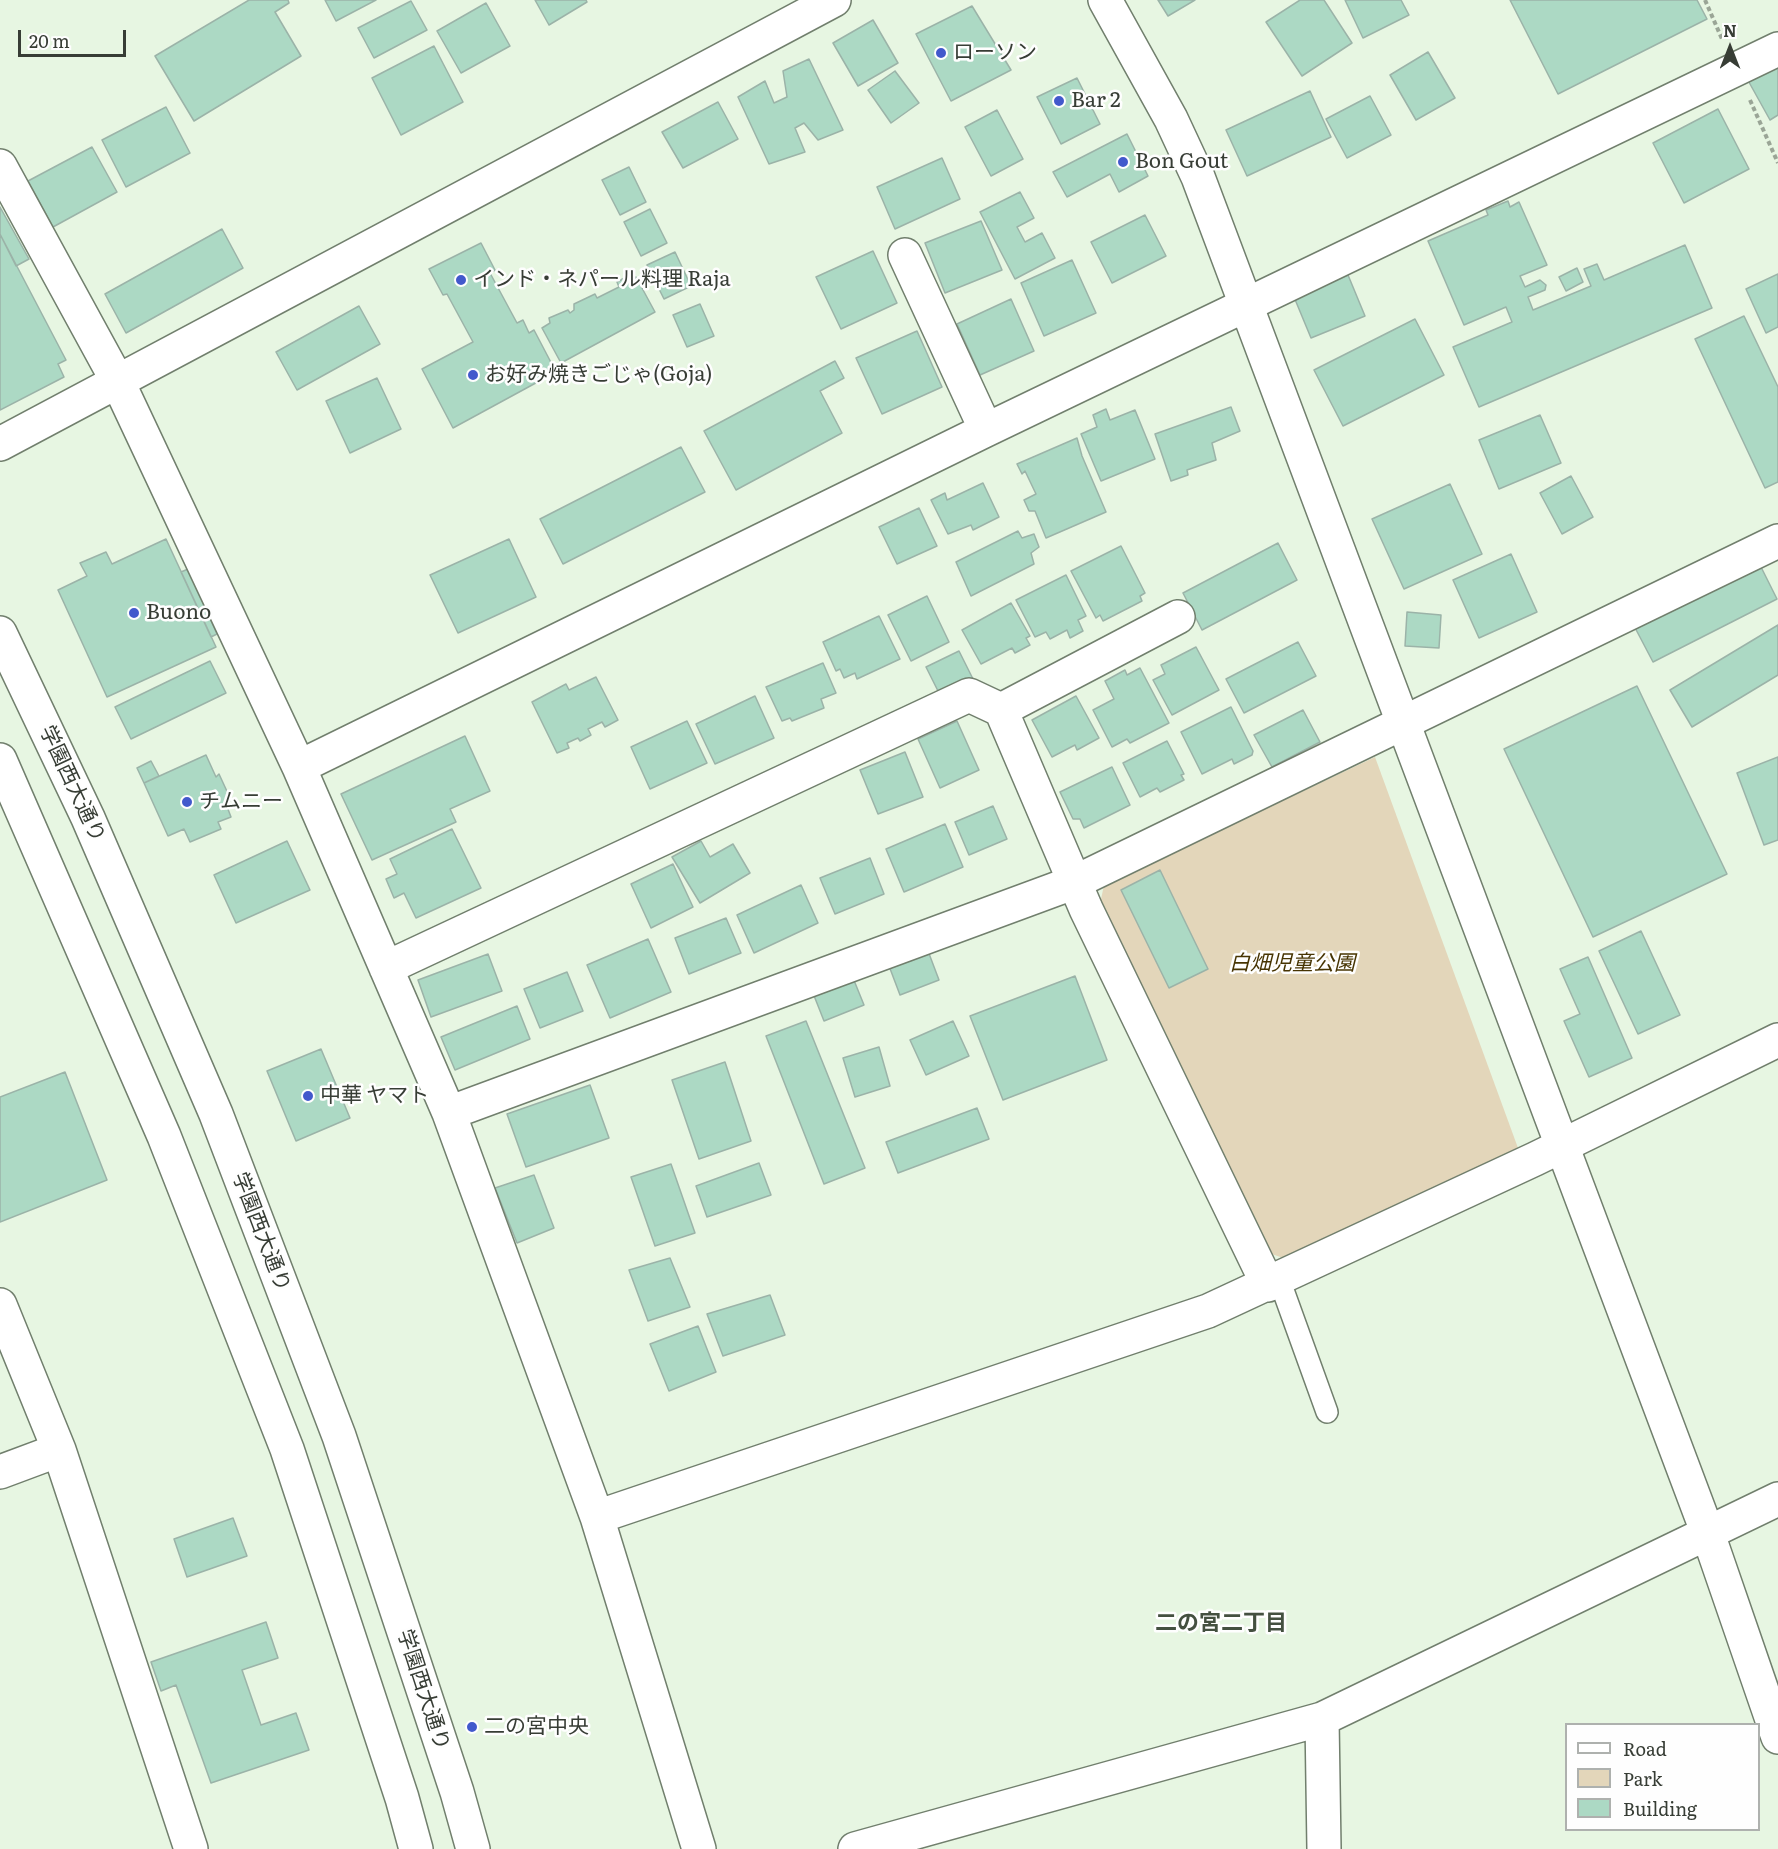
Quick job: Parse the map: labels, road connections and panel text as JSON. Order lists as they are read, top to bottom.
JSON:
{
  "streets": {
    "street": ["学園西大通り"]
  },
  "districts": ["二の宮二丁目"],
  "parks": ["白畑児童公園"],
  "places": [
    "ローソン",
    "Bar 2",
    "Bon Gout",
    "インド・ネパール料理 Raja",
    "お好み焼きごじゃ(Goja)",
    "Buono",
    "チムニー",
    "中華 ヤマト",
    "二の宮中央"
  ],
  "legend": ["Road", "Park", "Building"],
  "scale_bar": "20 m",
  "north": "top"
}
